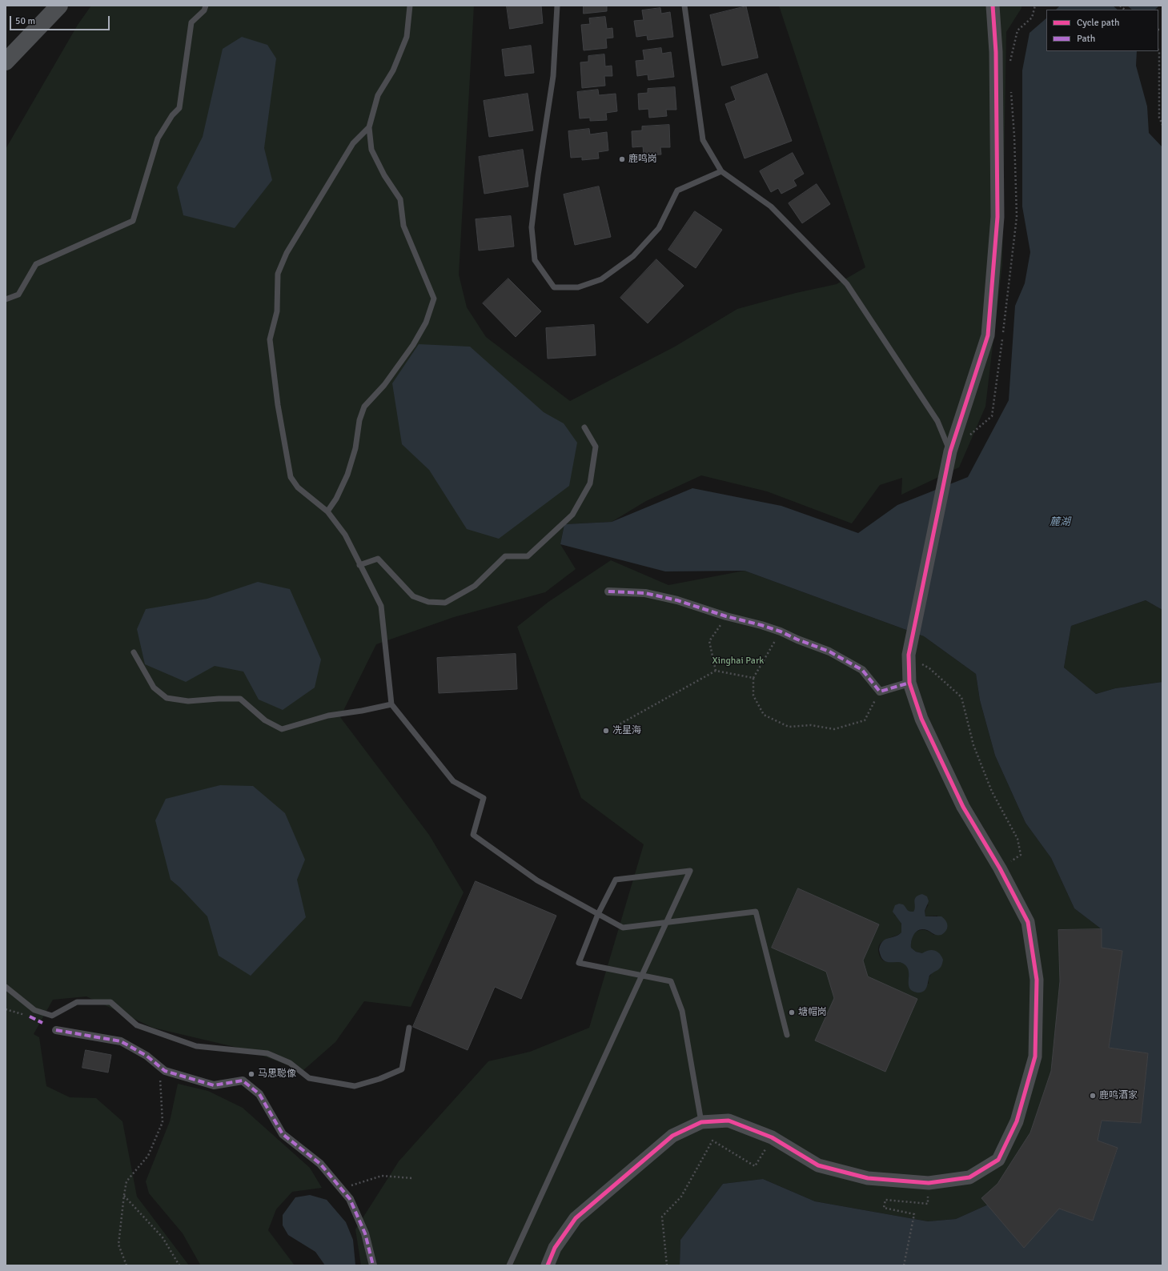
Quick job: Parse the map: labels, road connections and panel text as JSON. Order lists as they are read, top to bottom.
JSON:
{
  "water": ["麓湖"],
  "parks": ["Xinghai Park"],
  "places": [
    "鹿鸣岗",
    "冼星海",
    "塘帽岗",
    "马思聪像",
    "鹿鸣酒家"
  ],
  "legend": ["Cycle path", "Path"],
  "scale_bar": "50 m"
}
